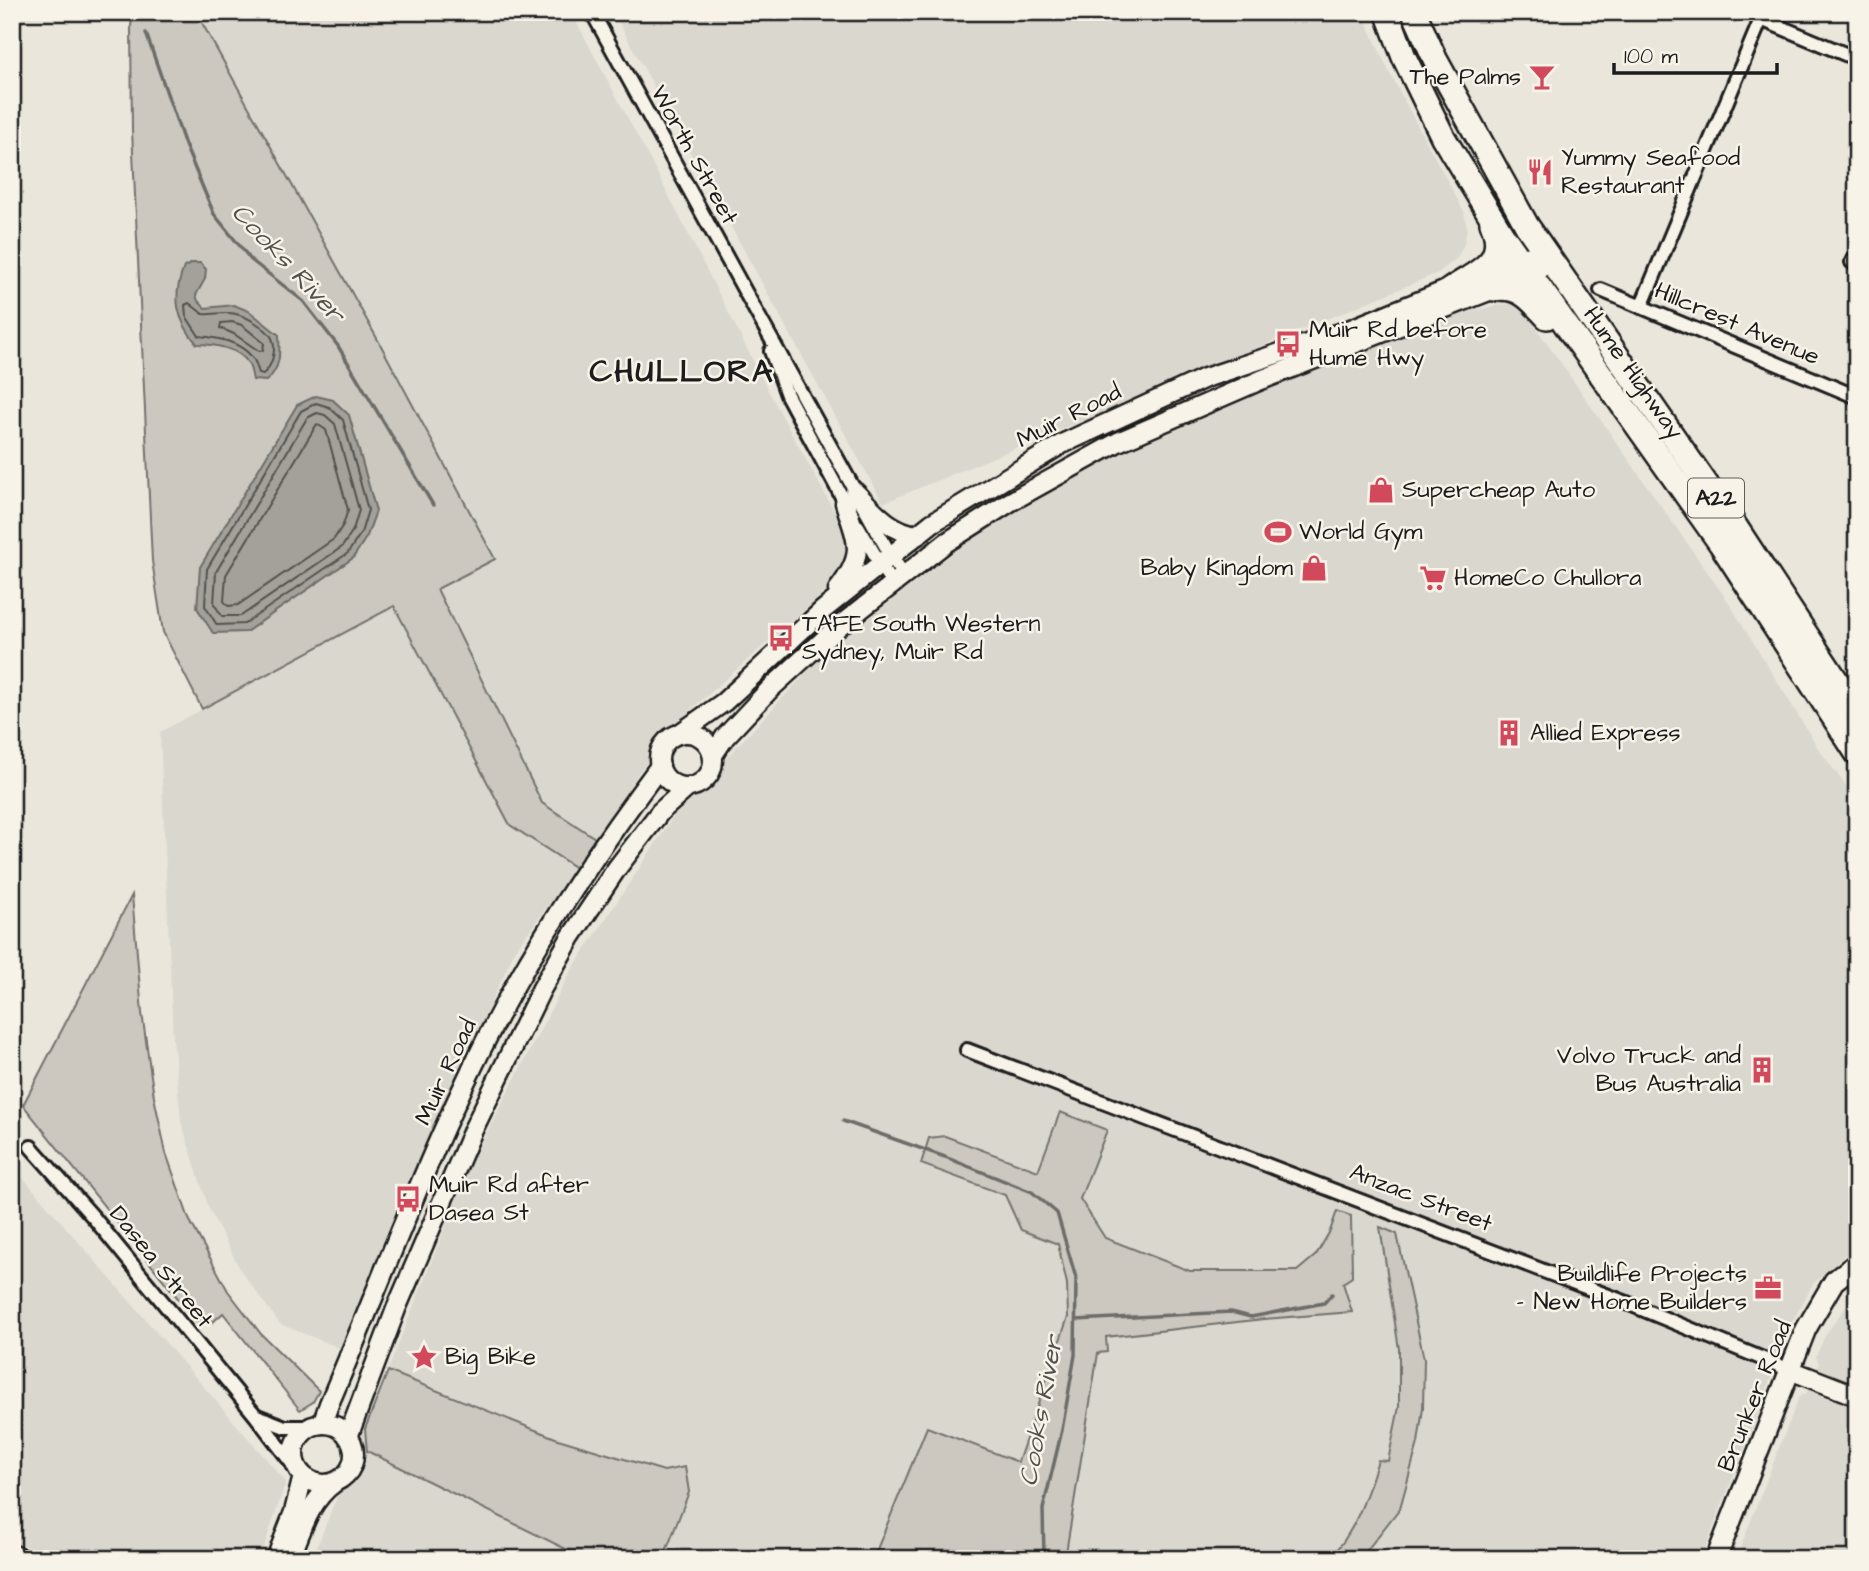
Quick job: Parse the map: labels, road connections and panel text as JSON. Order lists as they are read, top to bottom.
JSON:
{
  "streets": {
    "highway": ["Hume Highway", "A22"],
    "main road": ["Brunker Road"],
    "street": [
      "Worth Street",
      "Hillcrest Avenue",
      "Muir Road",
      "Anzac Street",
      "Dasea Street"
    ]
  },
  "crossings": [
    ["Worth Street", "Muir Road"],
    ["Hume Highway", "Muir Road"],
    ["Muir Road", "Dasea Street"],
    ["Anzac Street", "Brunker Road"]
  ],
  "districts": ["CHULLORA"],
  "water": ["Cooks River"],
  "places": {
    "bar": ["The Palms"],
    "restaurant": ["Yummy Seafood Restaurant"],
    "bus stop": ["Muir Rd before Hume Hwy", "TAFE South Western Sydney, Muir Rd", "Muir Rd after Dasea St"],
    "shop": ["Supercheap Auto", "Baby Kingdom"],
    "sports": ["World Gym"],
    "supermarket": ["HomeCo Chullora"],
    "building": ["Allied Express", "Volvo Truck and Bus Australia"],
    "office": ["Buildlife Projects - New Home Builders"],
    "place": ["Big Bike"]
  },
  "scale_bar": "100 m"
}
